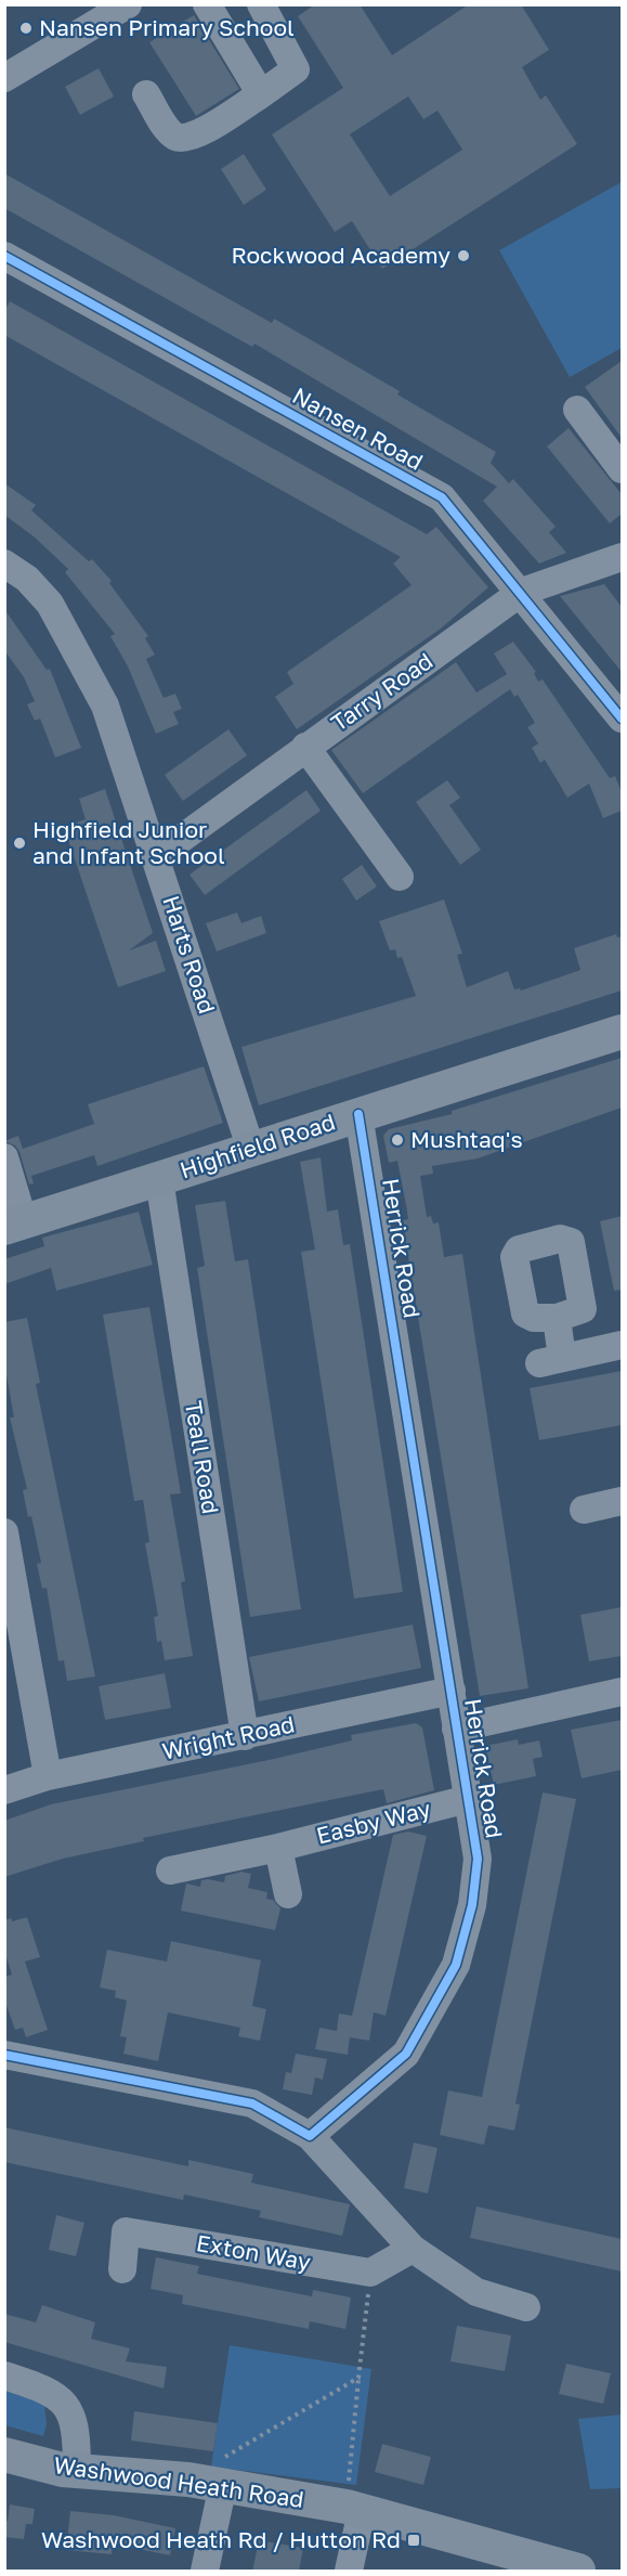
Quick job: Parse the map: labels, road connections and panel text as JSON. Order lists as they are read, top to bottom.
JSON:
{
  "streets": {
    "main road": ["Highfield Road", "Washwood Heath Road"],
    "street": [
      "Nansen Road",
      "Tarry Road",
      "Harts Road",
      "Herrick Road",
      "Teall Road",
      "Wright Road",
      "Easby Way",
      "Exton Way"
    ]
  },
  "crossings": [
    ["Nansen Road", "Tarry Road"],
    ["Tarry Road", "Harts Road"],
    ["Harts Road", "Highfield Road"],
    ["Highfield Road", "Herrick Road"],
    ["Highfield Road", "Teall Road"],
    ["Herrick Road", "Wright Road"],
    ["Herrick Road", "Easby Way"],
    ["Teall Road", "Wright Road"]
  ],
  "places": {
    "other": [
      "Nansen Primary School",
      "Rockwood Academy",
      "Highfield Junior and Infant School",
      "Mushtaq's"
    ],
    "transit": ["Washwood Heath Rd / Hutton Rd"]
  }
}
